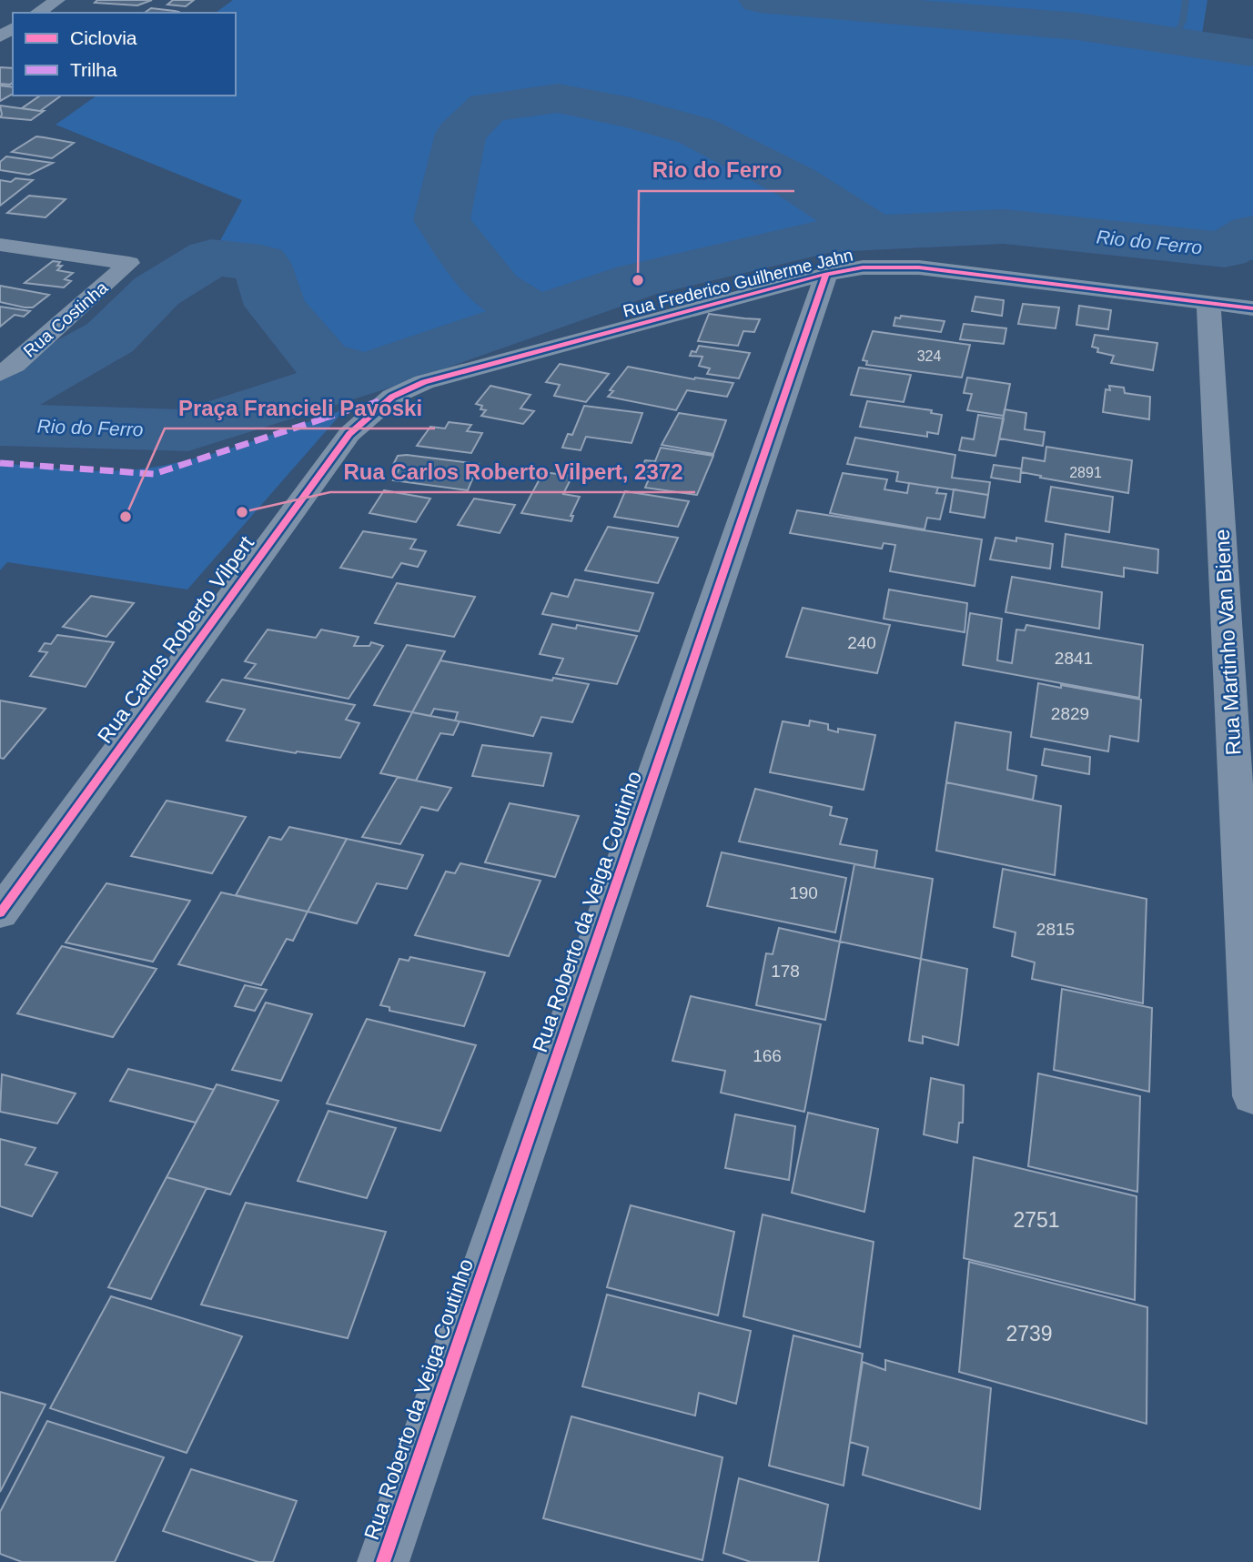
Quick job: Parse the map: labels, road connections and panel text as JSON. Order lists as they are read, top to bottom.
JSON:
{
  "streets": {
    "street": [
      "Rua Frederico Guilherme Jahn",
      "Rua Costinha",
      "Rua Carlos Roberto Vilpert",
      "Rua Martinho Van Biene",
      "Rua Roberto da Veiga Coutinho"
    ]
  },
  "crossings": [
    ["Rua Frederico Guilherme Jahn", "Rua Carlos Roberto Vilpert"],
    ["Rua Frederico Guilherme Jahn", "Rua Martinho Van Biene"],
    ["Rua Frederico Guilherme Jahn", "Rua Roberto da Veiga Coutinho"]
  ],
  "water": ["Rio do Ferro"],
  "places": ["Rio do Ferro", "Rua Carlos Roberto Vilpert, 2372", "Praça Francieli Pavoski"],
  "house_numbers": [
    "324",
    "2891",
    "240",
    "2841",
    "2829",
    "190",
    "2815",
    "178",
    "166",
    "2751",
    "2739"
  ],
  "legend": ["Ciclovia", "Trilha"]
}
